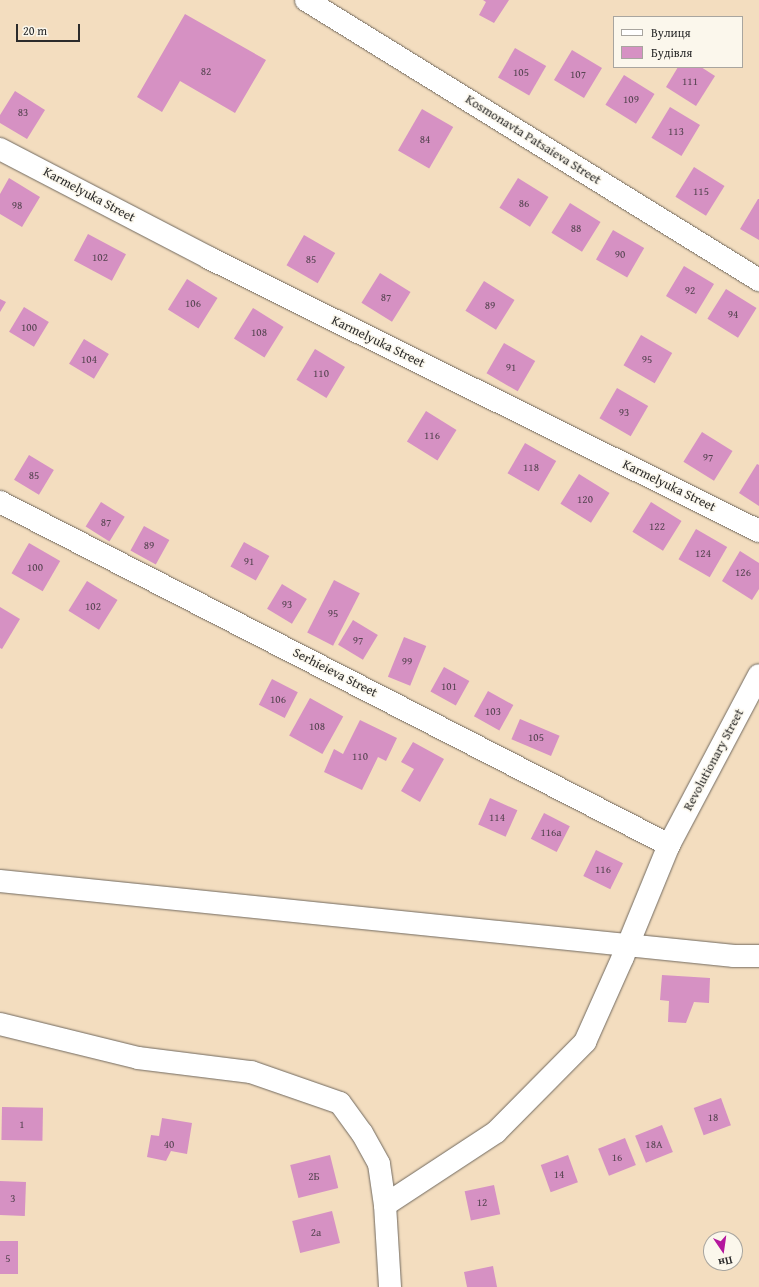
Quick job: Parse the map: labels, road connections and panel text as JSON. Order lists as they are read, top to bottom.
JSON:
{
  "streets": {
    "street": [
      "Kosmonavta Patsaieva Street",
      "Karmelyuka Street",
      "Serhieieva Street",
      "Revolutionary Street"
    ]
  },
  "crossings": [
    ["Serhieieva Street", "Revolutionary Street"]
  ],
  "house_numbers": [
    "82",
    "105",
    "107",
    "111",
    "109",
    "83",
    "113",
    "84",
    "115",
    "86",
    "98",
    "88",
    "90",
    "102",
    "85",
    "92",
    "87",
    "106",
    "89",
    "94",
    "100",
    "108",
    "104",
    "95",
    "91",
    "110",
    "93",
    "116",
    "97",
    "118",
    "85",
    "120",
    "87",
    "122",
    "89",
    "124",
    "91",
    "100",
    "126",
    "93",
    "102",
    "95",
    "97",
    "99",
    "101",
    "106",
    "103",
    "108",
    "105",
    "110",
    "114",
    "116а",
    "116",
    "18",
    "1",
    "40",
    "18А",
    "16",
    "14",
    "2Б",
    "3",
    "12",
    "2а",
    "5"
  ],
  "legend": ["Вулиця", "Будівля"],
  "scale_bar": "20 m",
  "north": "bottom"
}
